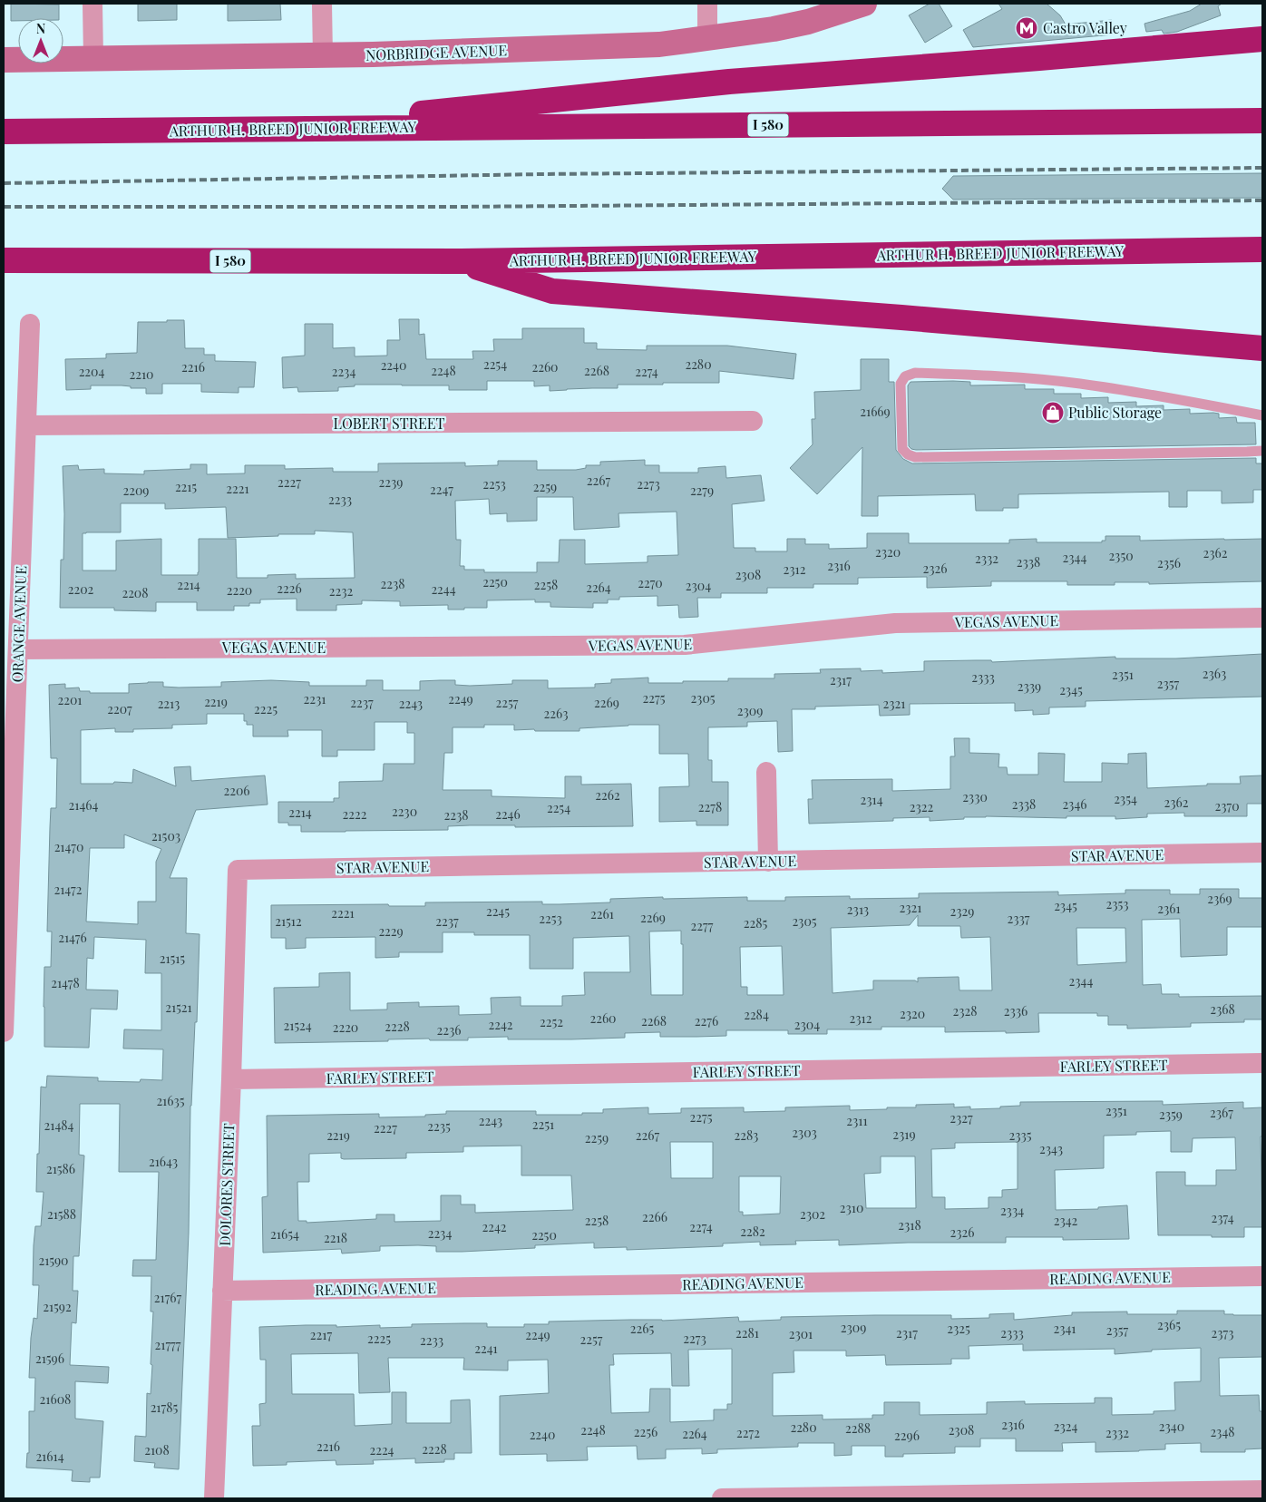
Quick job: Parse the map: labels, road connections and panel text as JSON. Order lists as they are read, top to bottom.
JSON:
{
  "streets": {
    "highway": ["I 580", "ARTHUR H. BREED JUNIOR FREEWAY"],
    "street": [
      "NORBRIDGE AVENUE",
      "LOBERT STREET",
      "VEGAS AVENUE",
      "ORANGE AVENUE",
      "STAR AVENUE",
      "FARLEY STREET",
      "DOLORES STREET",
      "READING AVENUE"
    ]
  },
  "crossings": [
    ["LOBERT STREET", "ORANGE AVENUE"],
    ["VEGAS AVENUE", "ORANGE AVENUE"],
    ["STAR AVENUE", "DOLORES STREET"],
    ["FARLEY STREET", "DOLORES STREET"],
    ["DOLORES STREET", "READING AVENUE"]
  ],
  "places": {
    "metro station": ["Castro Valley"],
    "shop": ["Public Storage"]
  },
  "house_numbers": [
    "2254",
    "2280",
    "2240",
    "2216",
    "2260",
    "2248",
    "2268",
    "2204",
    "2234",
    "2274",
    "2210",
    "21669",
    "2267",
    "2227",
    "2239",
    "2253",
    "2273",
    "2215",
    "2259",
    "2221",
    "2247",
    "2209",
    "2279",
    "2233",
    "2320",
    "2362",
    "2350",
    "2344",
    "2332",
    "2338",
    "2356",
    "2316",
    "2326",
    "2312",
    "2308",
    "2250",
    "2270",
    "2238",
    "2214",
    "2258",
    "2304",
    "2264",
    "2226",
    "2202",
    "2244",
    "2220",
    "2232",
    "2208",
    "2363",
    "2351",
    "2333",
    "2317",
    "2357",
    "2339",
    "2345",
    "2275",
    "2305",
    "2231",
    "2249",
    "2201",
    "2219",
    "2237",
    "2257",
    "2269",
    "2213",
    "2243",
    "2321",
    "2207",
    "2225",
    "2309",
    "2263",
    "2206",
    "2262",
    "2330",
    "2354",
    "2314",
    "2362",
    "2338",
    "2346",
    "21464",
    "2370",
    "2278",
    "2322",
    "2254",
    "2230",
    "2214",
    "2222",
    "2246",
    "2238",
    "21503",
    "21470",
    "21472",
    "2369",
    "2353",
    "2345",
    "2321",
    "2361",
    "2313",
    "2245",
    "2329",
    "2221",
    "2261",
    "2269",
    "2253",
    "2337",
    "21512",
    "2237",
    "2305",
    "2285",
    "2277",
    "2229",
    "21476",
    "21515",
    "2344",
    "21478",
    "21521",
    "2368",
    "2328",
    "2336",
    "2320",
    "2284",
    "2260",
    "2312",
    "2268",
    "2276",
    "2252",
    "2242",
    "2304",
    "21524",
    "2228",
    "2220",
    "2236",
    "21635",
    "2351",
    "2367",
    "2359",
    "2275",
    "2327",
    "2243",
    "2311",
    "2251",
    "21484",
    "2235",
    "2227",
    "2303",
    "2319",
    "2219",
    "2267",
    "2283",
    "2335",
    "2259",
    "2343",
    "21643",
    "21586",
    "2310",
    "2334",
    "21588",
    "2302",
    "2266",
    "2374",
    "2258",
    "2342",
    "2318",
    "2242",
    "2274",
    "2282",
    "2326",
    "2234",
    "21654",
    "2250",
    "2218",
    "21590",
    "21767",
    "21592",
    "2365",
    "2309",
    "2265",
    "2325",
    "2341",
    "2357",
    "2281",
    "2317",
    "2333",
    "2373",
    "2301",
    "2217",
    "2249",
    "2225",
    "2273",
    "2257",
    "2233",
    "21777",
    "2241",
    "21596",
    "21608",
    "21785",
    "2316",
    "2324",
    "2340",
    "2280",
    "2288",
    "2248",
    "2308",
    "2256",
    "2348",
    "2272",
    "2332",
    "2264",
    "2240",
    "2296",
    "2216",
    "2228",
    "2108",
    "2224",
    "21614"
  ],
  "north": "top"
}
